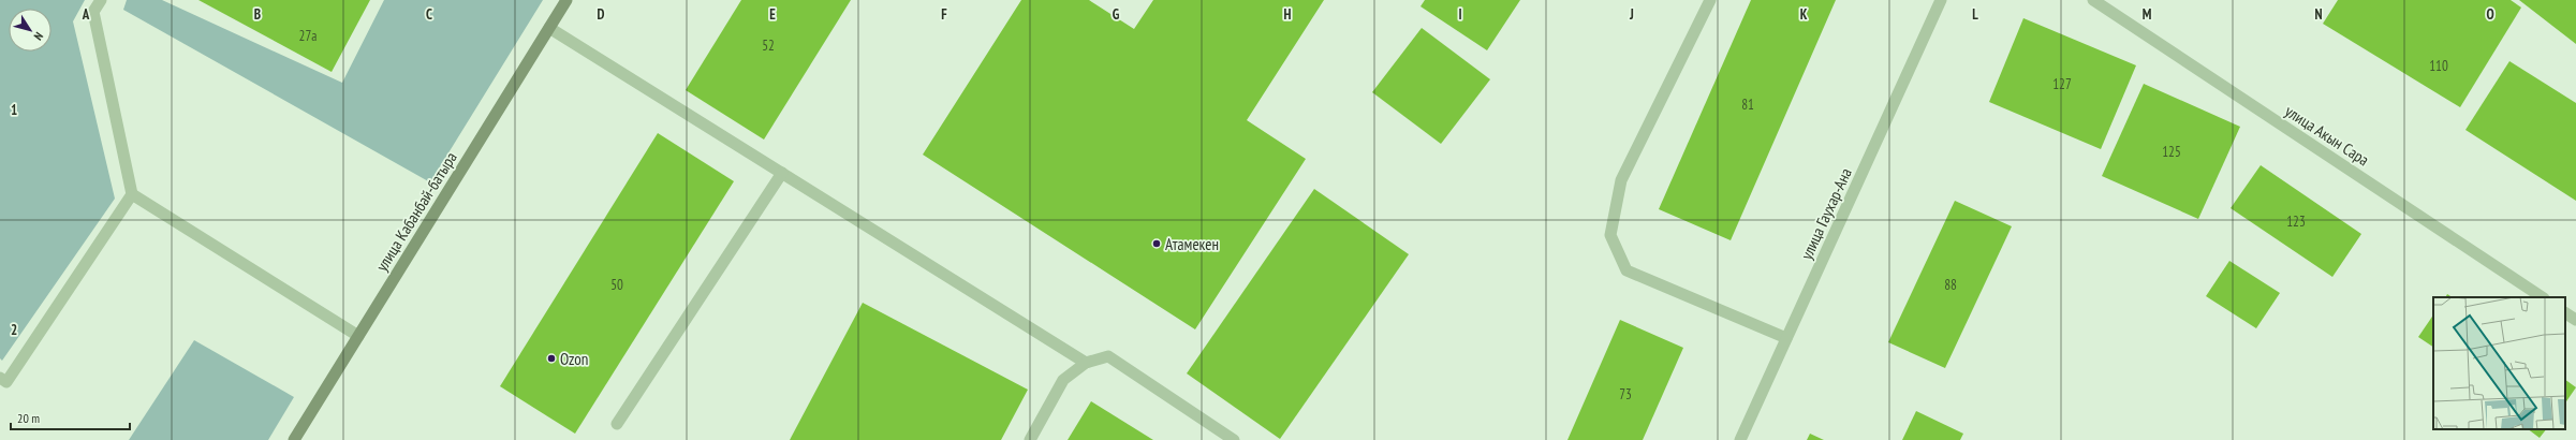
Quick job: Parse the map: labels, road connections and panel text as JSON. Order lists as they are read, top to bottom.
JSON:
{
  "streets": {
    "main road": ["улица Кабанбай-батыра"],
    "street": ["улица Акын Сара", "улица Гаухар-Ана"]
  },
  "places": ["Атамекен", "Ozon"],
  "house_numbers": [
    "27а",
    "52",
    "110",
    "127",
    "81",
    "125",
    "123",
    "50",
    "88",
    "73"
  ],
  "scale_bar": "20 m",
  "north": "bottom right",
  "grid": {
    "columns": [
      "A",
      "B",
      "C",
      "D",
      "E",
      "F",
      "G",
      "H",
      "I",
      "J",
      "K",
      "L",
      "M",
      "N",
      "O"
    ],
    "rows": ["1", "2"]
  }
}
